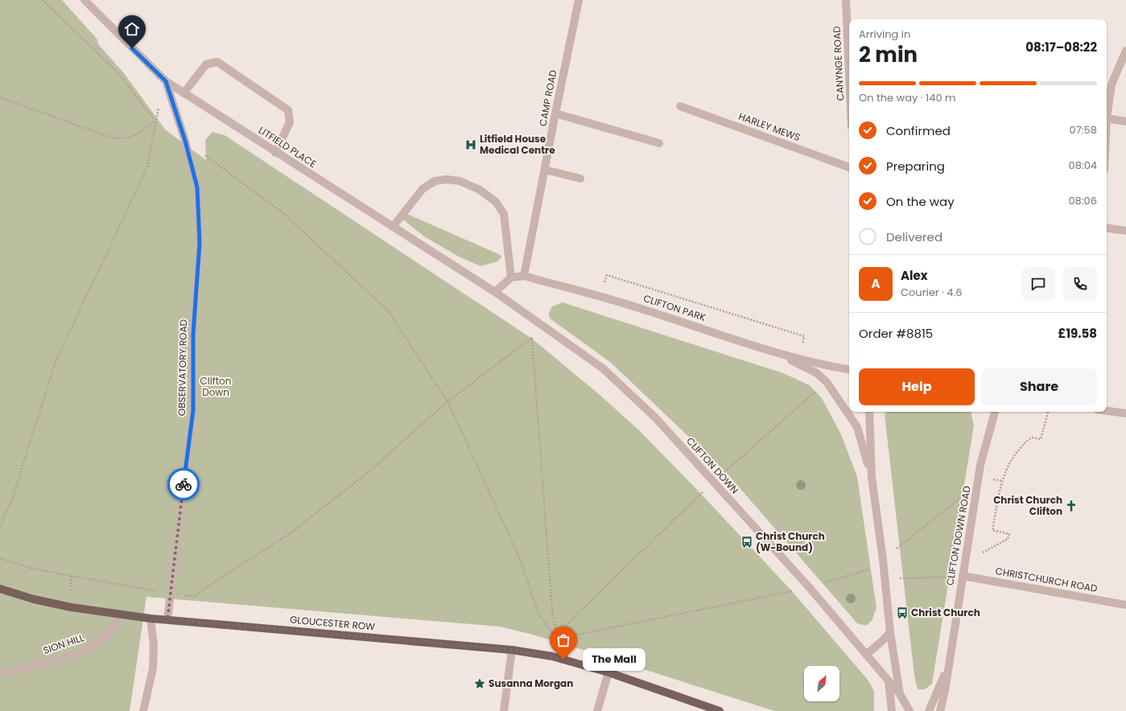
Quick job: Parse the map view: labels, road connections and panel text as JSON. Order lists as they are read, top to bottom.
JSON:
{
  "streets": {
    "main road": ["GLOUCESTER ROW"],
    "street": [
      "CANYNGE ROAD",
      "CAMP ROAD",
      "HARLEY MEWS",
      "LITFIELD PLACE",
      "CLIFTON PARK",
      "OBSERVATORY ROAD",
      "CLIFTON DOWN",
      "CLIFTON DOWN ROAD",
      "CHRISTCHURCH ROAD",
      "SION HILL"
    ]
  },
  "crossings": [
    ["CAMP ROAD", "CLIFTON PARK"],
    ["LITFIELD PLACE", "OBSERVATORY ROAD"],
    ["LITFIELD PLACE", "CLIFTON DOWN"],
    ["OBSERVATORY ROAD", "GLOUCESTER ROW"],
    ["CLIFTON DOWN ROAD", "CHRISTCHURCH ROAD"],
    ["GLOUCESTER ROW", "SION HILL"]
  ],
  "parks": ["Clifton Down"],
  "places": {
    "hospital": ["Litfield House Medical Centre"],
    "church": ["Christ Church Clifton"],
    "bus stop": ["Christ Church (W-Bound)", "Christ Church"],
    "other": ["The Mall"],
    "place": ["Susanna Morgan"]
  },
  "north": "top right",
  "page": {
    "heading": ["2 min", "Arriving in", "08:17–08:22"],
    "panel": [
      "Alex",
      "Courier · 4.6",
      "Order #8815",
      "£19.58"
    ],
    "bar": "On the way · 140 m",
    "list": [
      ["Confirmed", "07:58"],
      ["Preparing", "08:04"],
      ["On the way", "08:06"],
      "Delivered"
    ],
    "round": "A",
    "buttons": ["Help", "Share"],
    "bubble": "The Mall"
  }
}
